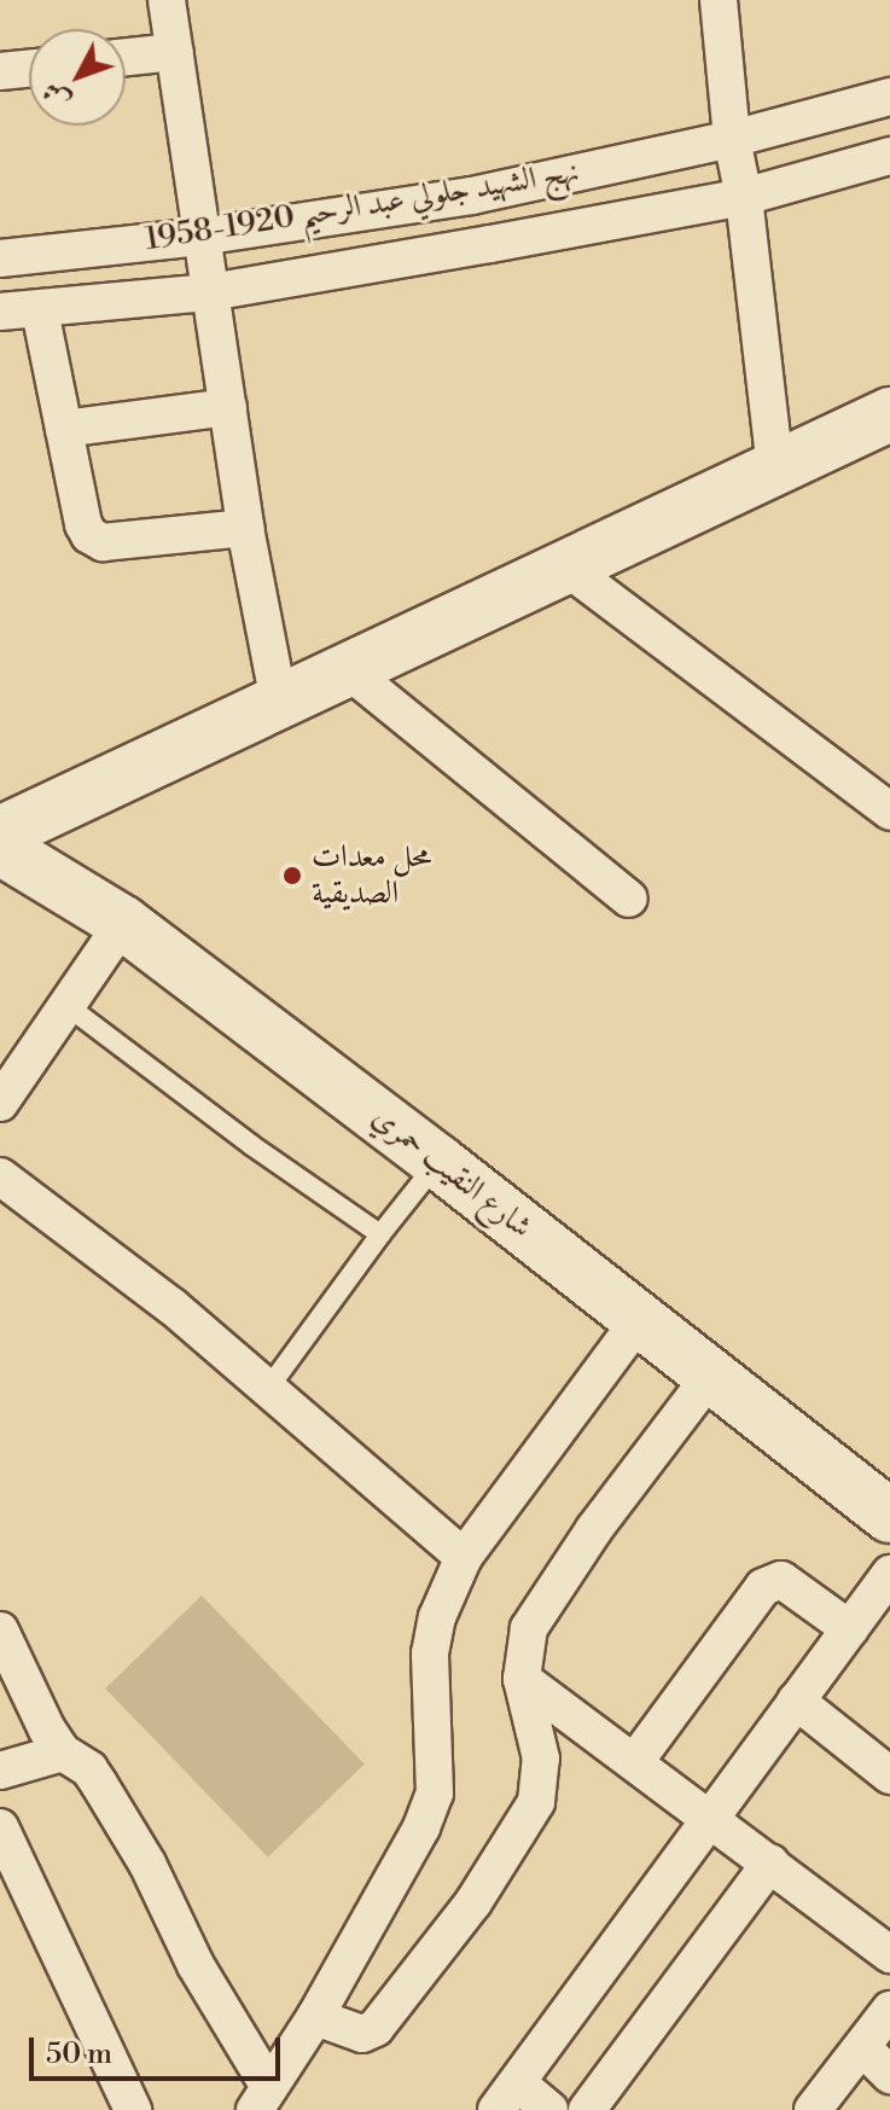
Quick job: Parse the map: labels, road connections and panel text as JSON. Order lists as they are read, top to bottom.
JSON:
{
  "streets": {
    "main road": ["شارع النقيب حمري"],
    "street": ["نهج الشهيد جلولي عبد الرحيم 1920-1958"]
  },
  "places": ["محل معدات الصديقية"],
  "scale_bar": "50 m",
  "north": "bottom left"
}
